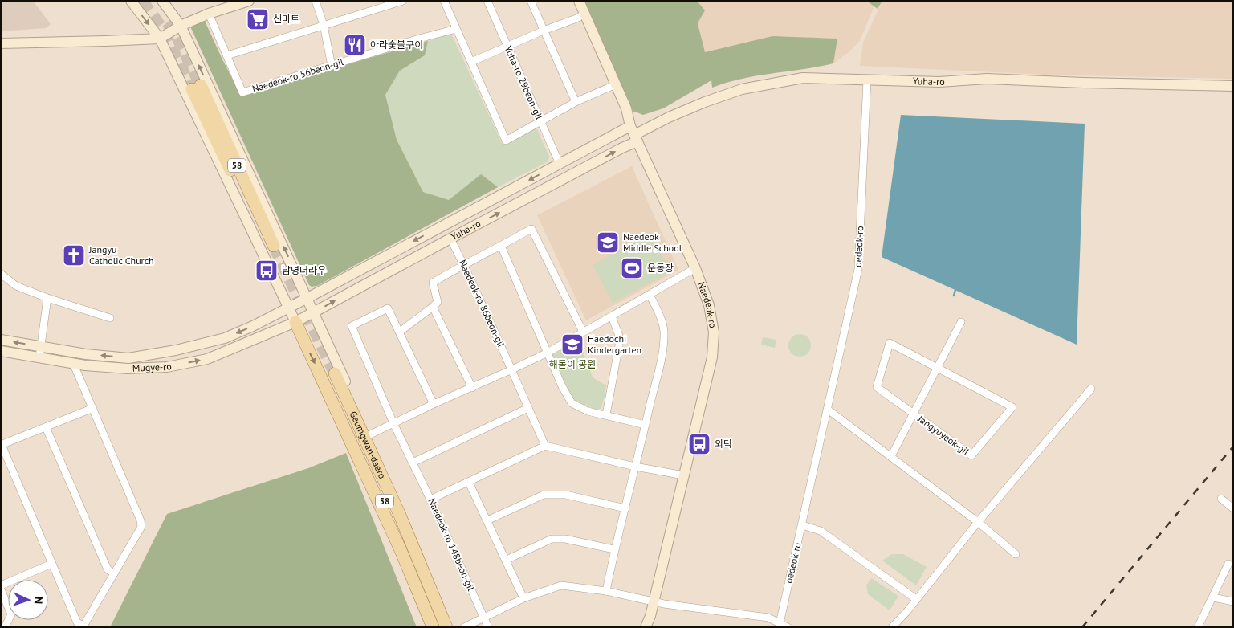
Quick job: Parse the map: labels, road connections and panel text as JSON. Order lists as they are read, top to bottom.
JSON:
{
  "streets": {
    "main road": ["58", "Geumgwan-daero"],
    "street": [
      "Naedeok-ro 56beon-gil",
      "Yuha-ro",
      "Yuha-ro 29beon-gil",
      "oedeok-ro",
      "Naedeok-ro 86beon-gil",
      "Naedeok-ro",
      "Mugye-ro",
      "Jangyuyeok-gil",
      "Naedeok-ro 148beon-gil"
    ]
  },
  "crossings": [
    ["Yuha-ro", "Yuha-ro 29beon-gil"],
    ["Yuha-ro", "oedeok-ro"],
    ["Yuha-ro", "Naedeok-ro 86beon-gil"],
    ["Yuha-ro", "Naedeok-ro"],
    ["Yuha-ro", "Mugye-ro"]
  ],
  "parks": ["해돋이 공원"],
  "places": {
    "supermarket": ["신마트"],
    "restaurant": ["아라숯불구이"],
    "school or university": ["Naedeok Middle School", "Haedochi Kindergarten"],
    "church": ["Jangyu Catholic Church"],
    "sports": ["운동장"],
    "bus stop": ["남명더라우", "외덕"]
  },
  "north": "right"
}
